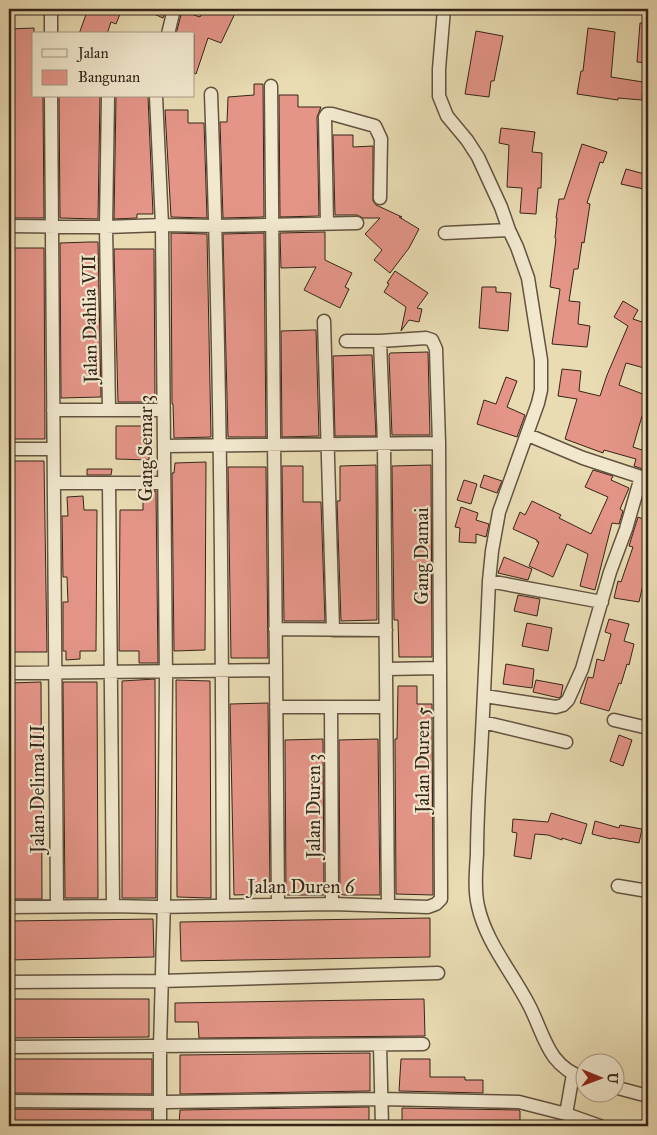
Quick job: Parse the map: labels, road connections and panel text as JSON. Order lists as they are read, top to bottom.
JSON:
{
  "streets": {
    "street": [
      "Jalan Dahlia VII",
      "Gang Semar 3",
      "Gang Damai",
      "Jalan Duren 5",
      "Jalan Delima III",
      "Jalan Duren 3",
      "Jalan Duren 6"
    ]
  },
  "crossings": [
    ["Gang Semar 3", "Jalan Duren 6"],
    ["Gang Damai", "Jalan Duren 5"],
    ["Jalan Duren 5", "Jalan Duren 6"],
    ["Jalan Delima III", "Jalan Duren 6"],
    ["Jalan Duren 3", "Jalan Duren 6"]
  ],
  "legend": ["Jalan", "Bangunan"],
  "north": "right"
}
